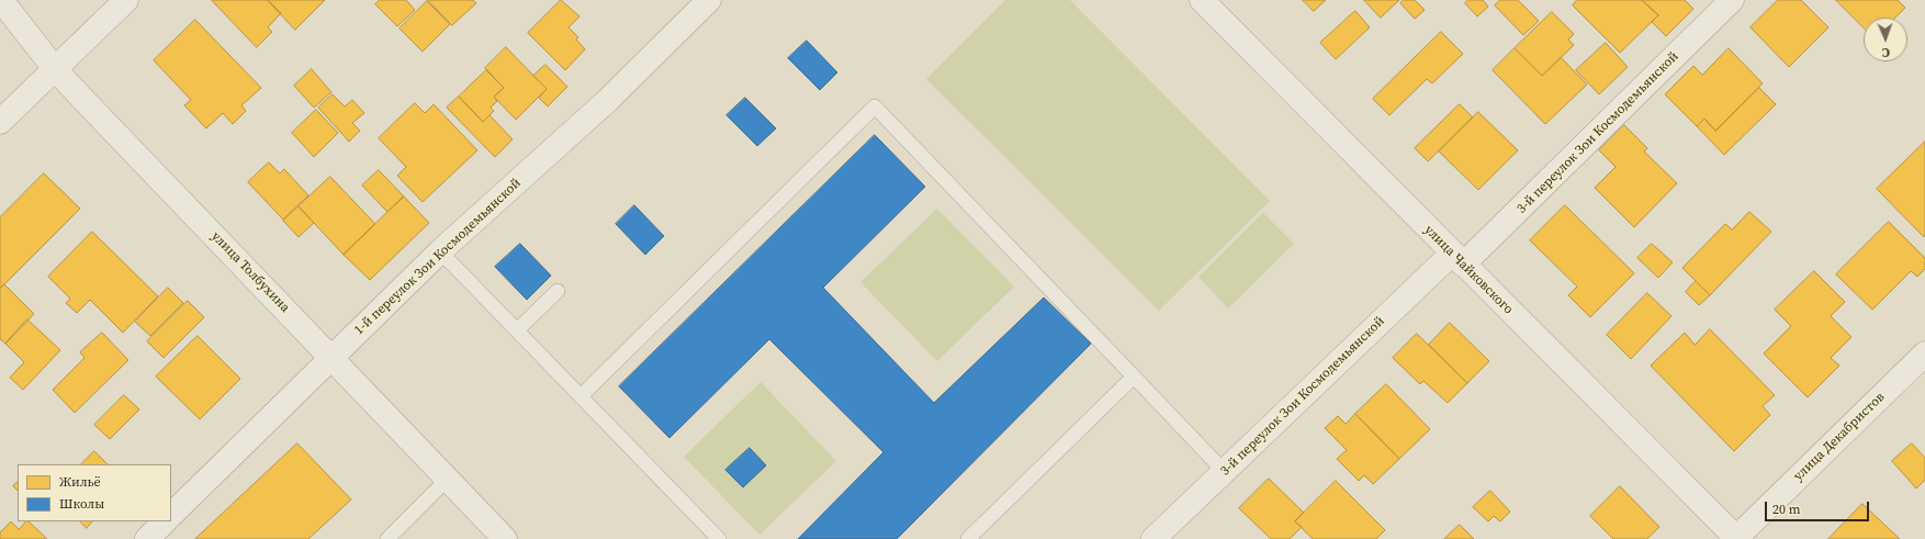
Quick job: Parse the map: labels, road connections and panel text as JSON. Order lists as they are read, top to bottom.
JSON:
{
  "streets": {
    "street": [
      "3-й переулок Зои Космодемьянской",
      "1-й переулок Зои Космодемьянской",
      "улица Чайковского",
      "улица Толбухина",
      "улица Декабристов"
    ]
  },
  "crossings": [
    ["3-й переулок Зои Космодемьянской", "улица Чайковского"],
    ["1-й переулок Зои Космодемьянской", "улица Толбухина"],
    ["улица Чайковского", "улица Декабристов"]
  ],
  "legend": ["Жильё", "Школы"],
  "scale_bar": "20 m",
  "north": "bottom"
}
